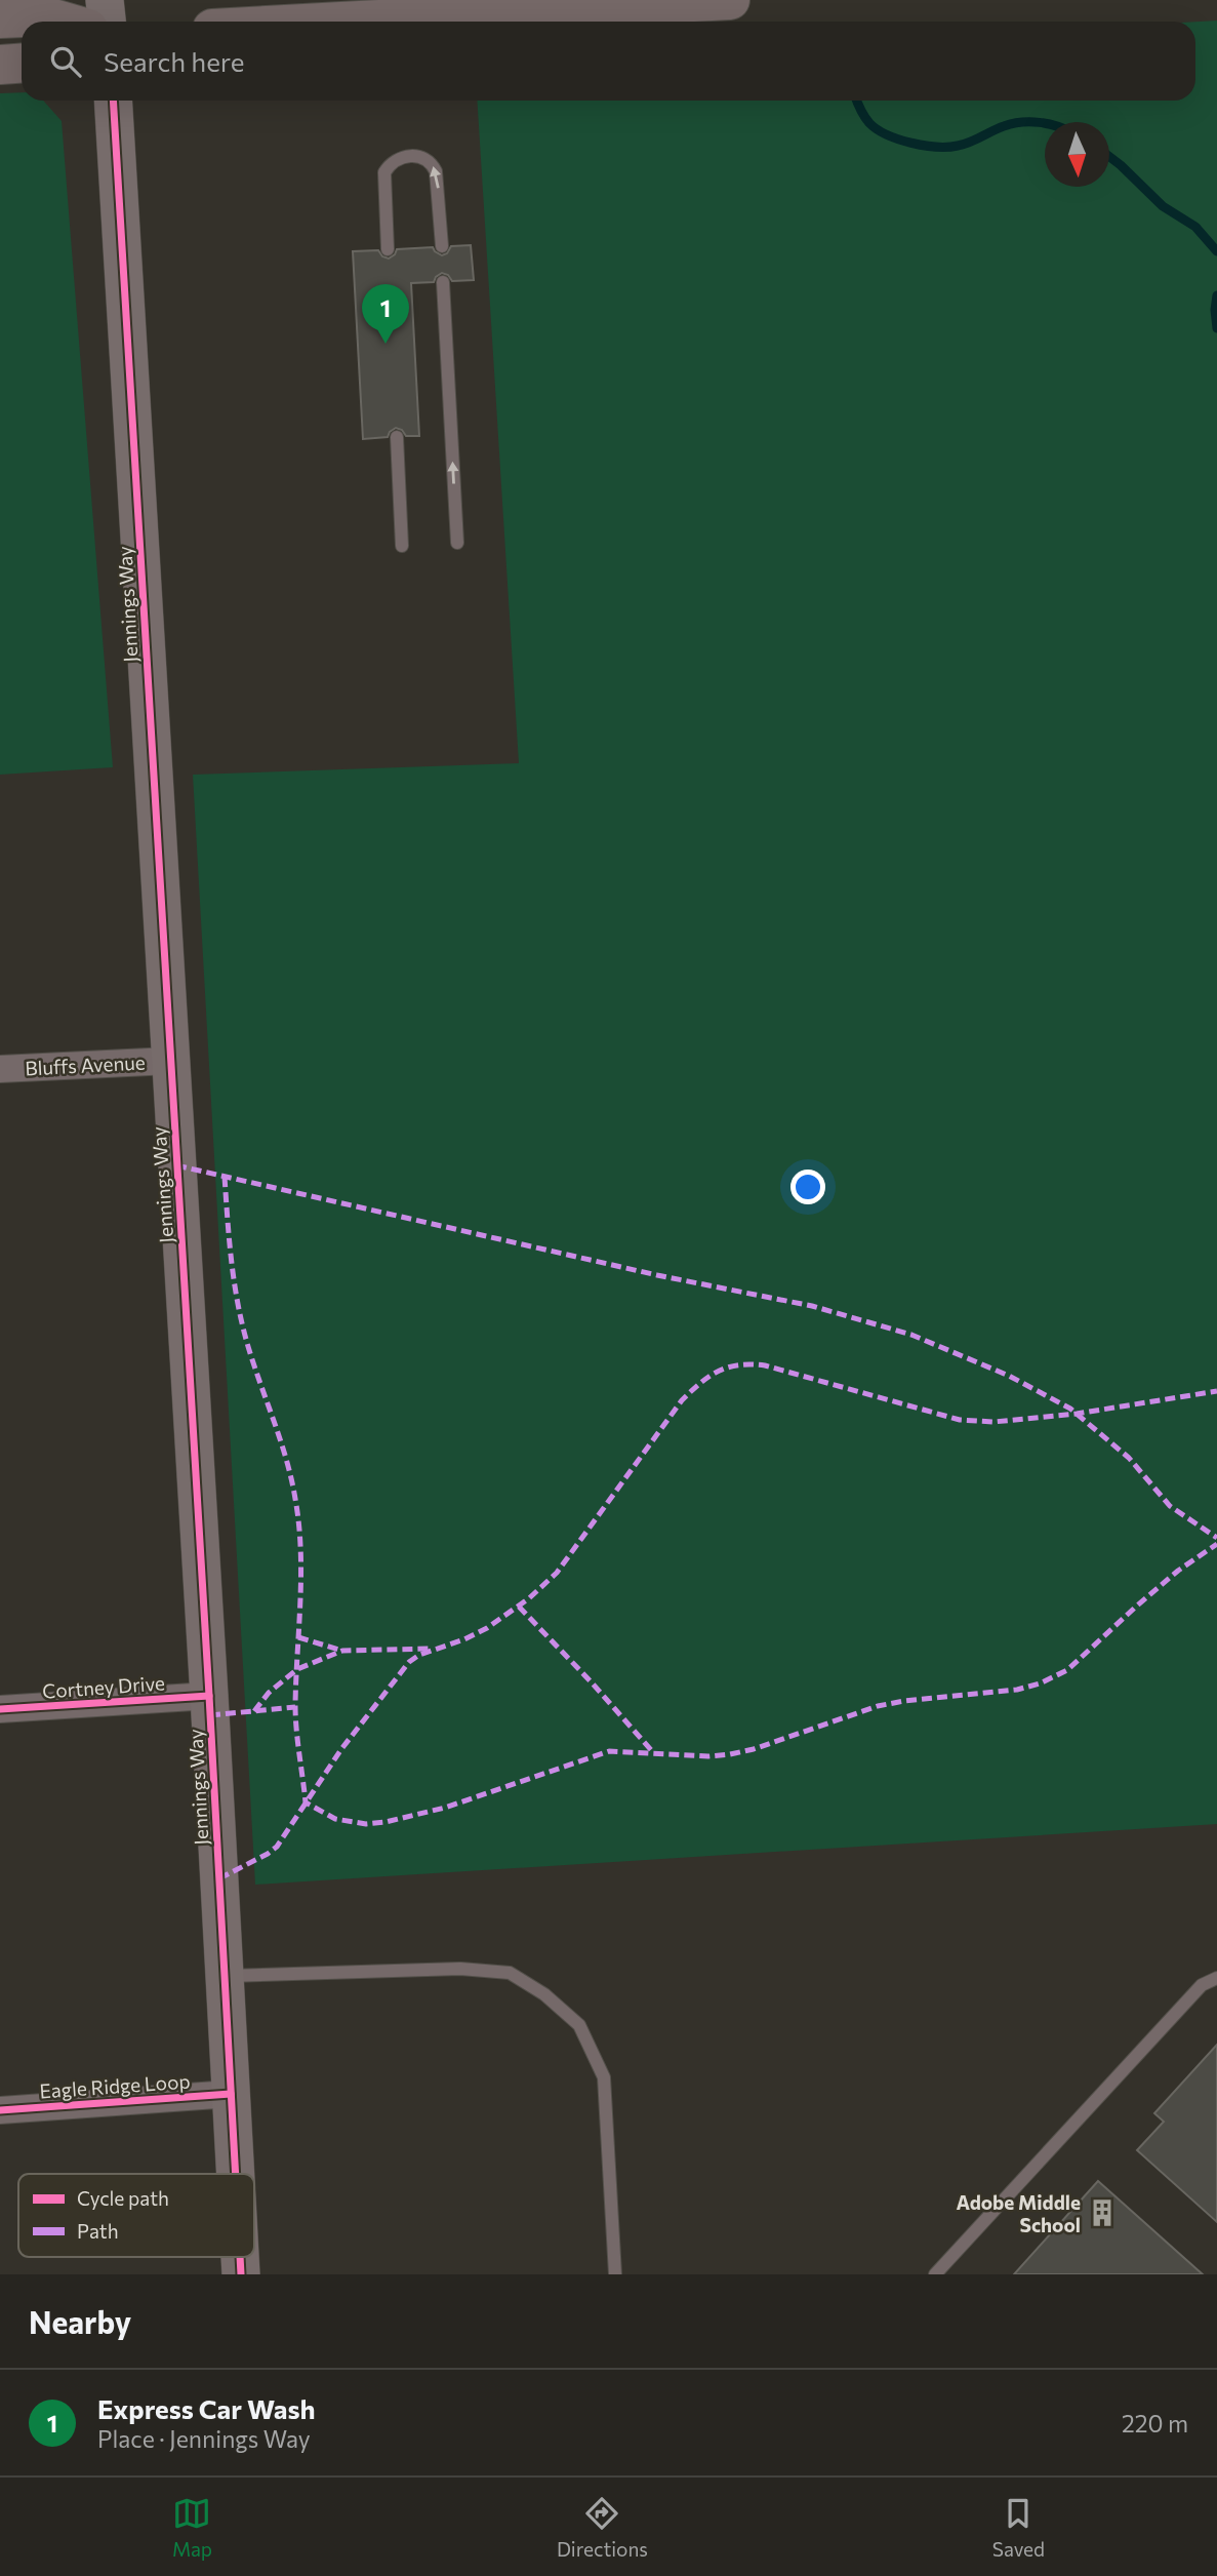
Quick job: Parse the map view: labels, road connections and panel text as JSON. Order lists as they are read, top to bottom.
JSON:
{
  "streets": {
    "street": [
      "Jennings Way",
      "Bluffs Avenue",
      "Cortney Drive",
      "Eagle Ridge Loop"
    ]
  },
  "crossings": [
    ["Jennings Way", "Bluffs Avenue"],
    ["Jennings Way", "Cortney Drive"],
    ["Jennings Way", "Eagle Ridge Loop"]
  ],
  "places": {
    "building": ["Adobe Middle School"]
  },
  "legend": ["Cycle path", "Path"],
  "north": "bottom",
  "page": {
    "search": "Search here",
    "pins": "1",
    "heading": "Nearby",
    "list": [
      {
        "mark": "1",
        "name": "Express Car Wash",
        "note": "Place · Jennings Way",
        "value": "220 m"
      }
    ],
    "nav": ["Map", "Directions", "Saved"]
  }
}
